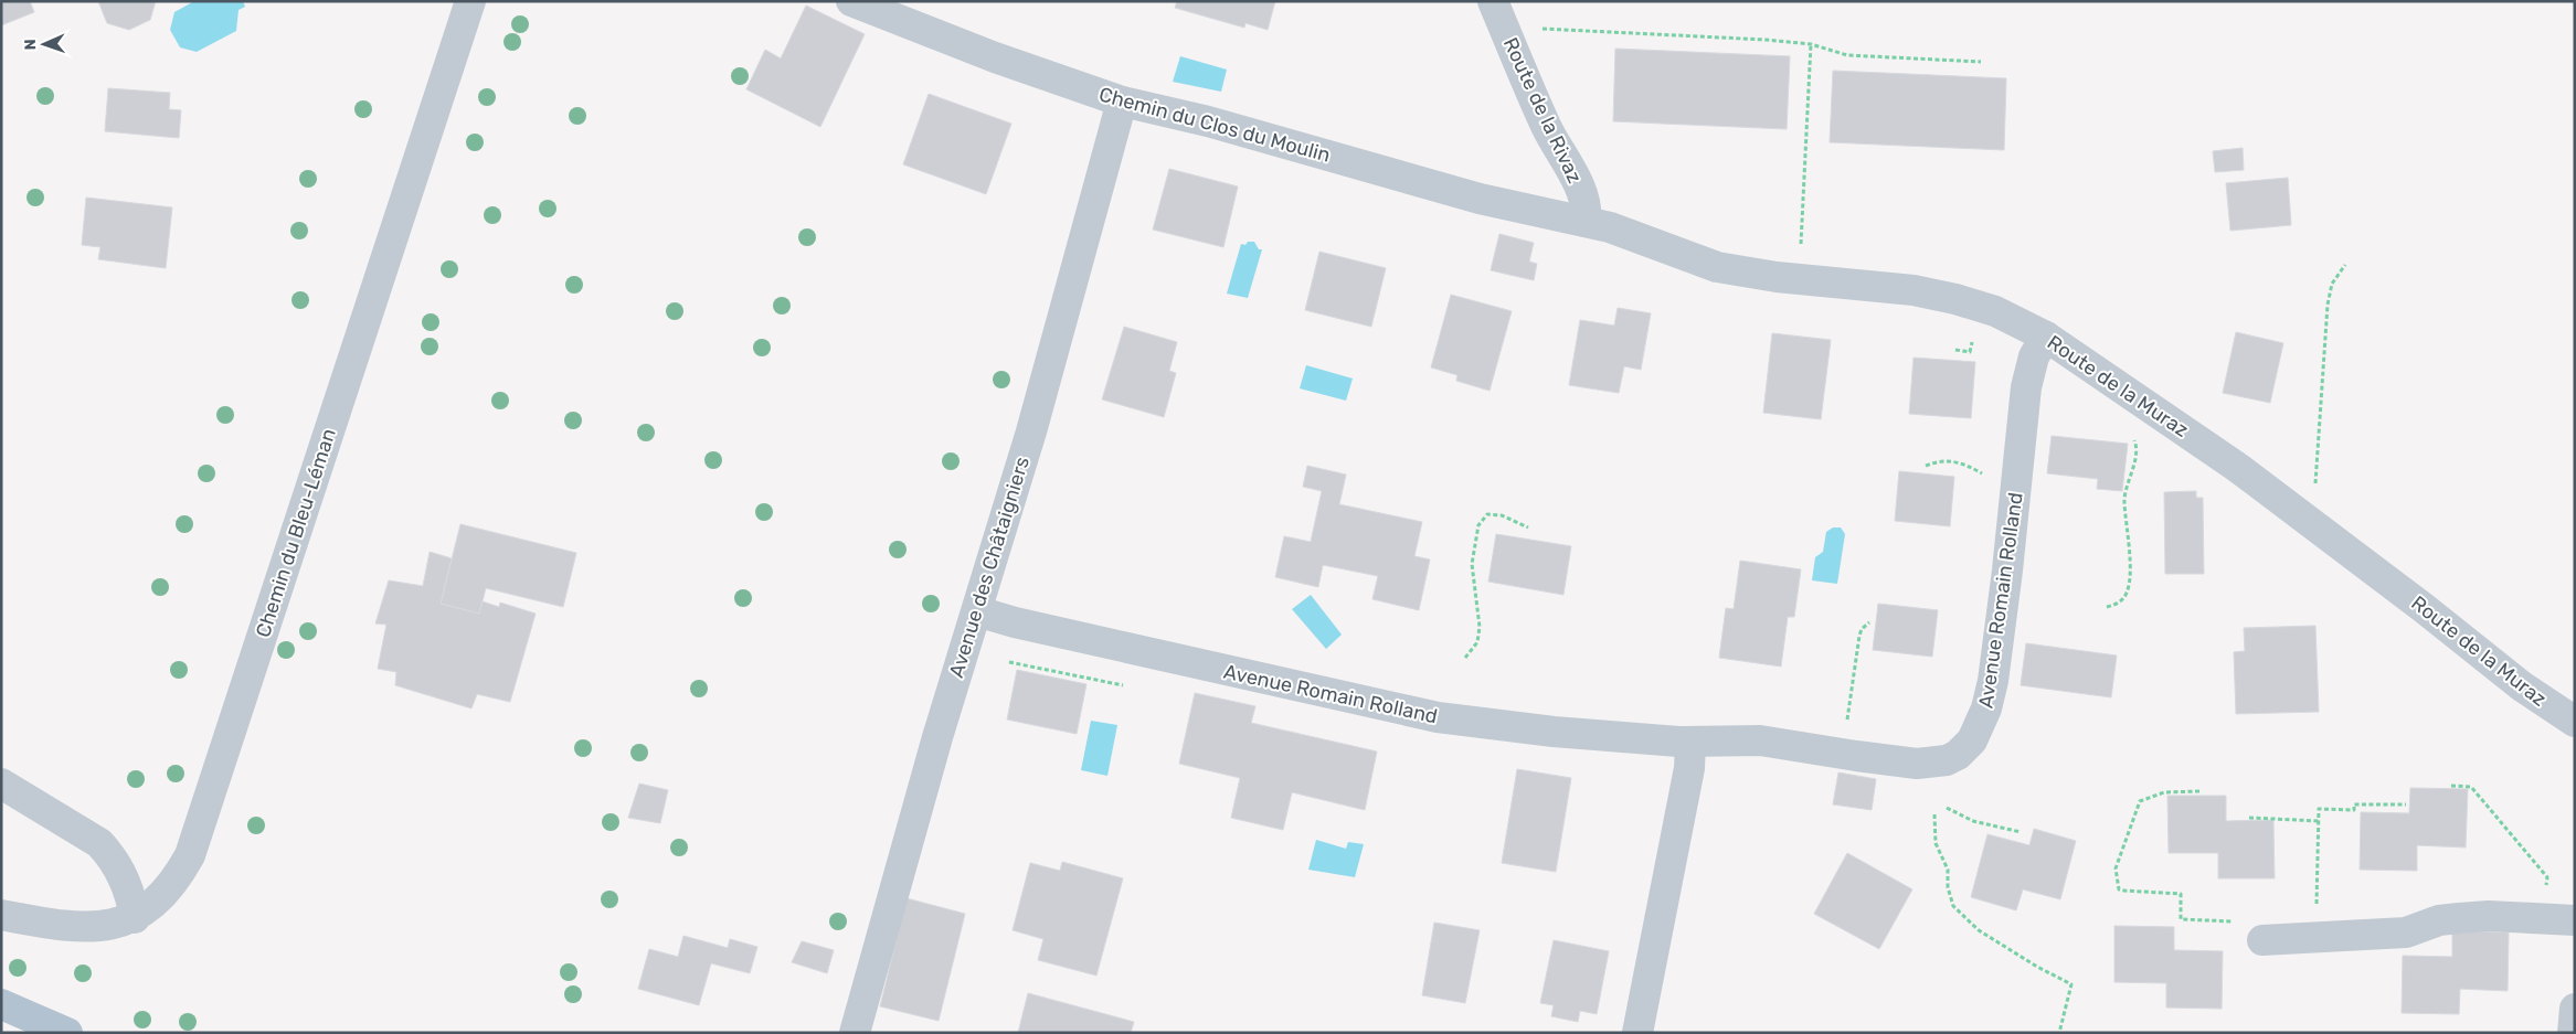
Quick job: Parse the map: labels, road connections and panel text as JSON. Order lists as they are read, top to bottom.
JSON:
{
  "streets": {
    "street": [
      "Route de la Rivaz",
      "Chemin du Clos du Moulin",
      "Route de la Muraz",
      "Chemin du Bleu-Léman",
      "Avenue des Châtaigniers",
      "Avenue Romain Rolland"
    ]
  },
  "crossings": [
    ["Route de la Rivaz", "Chemin du Clos du Moulin"],
    ["Route de la Rivaz", "Route de la Muraz"],
    ["Chemin du Clos du Moulin", "Route de la Muraz"],
    ["Chemin du Clos du Moulin", "Avenue des Châtaigniers"],
    ["Route de la Muraz", "Avenue Romain Rolland"],
    ["Avenue des Châtaigniers", "Avenue Romain Rolland"]
  ],
  "north": "left"
}
